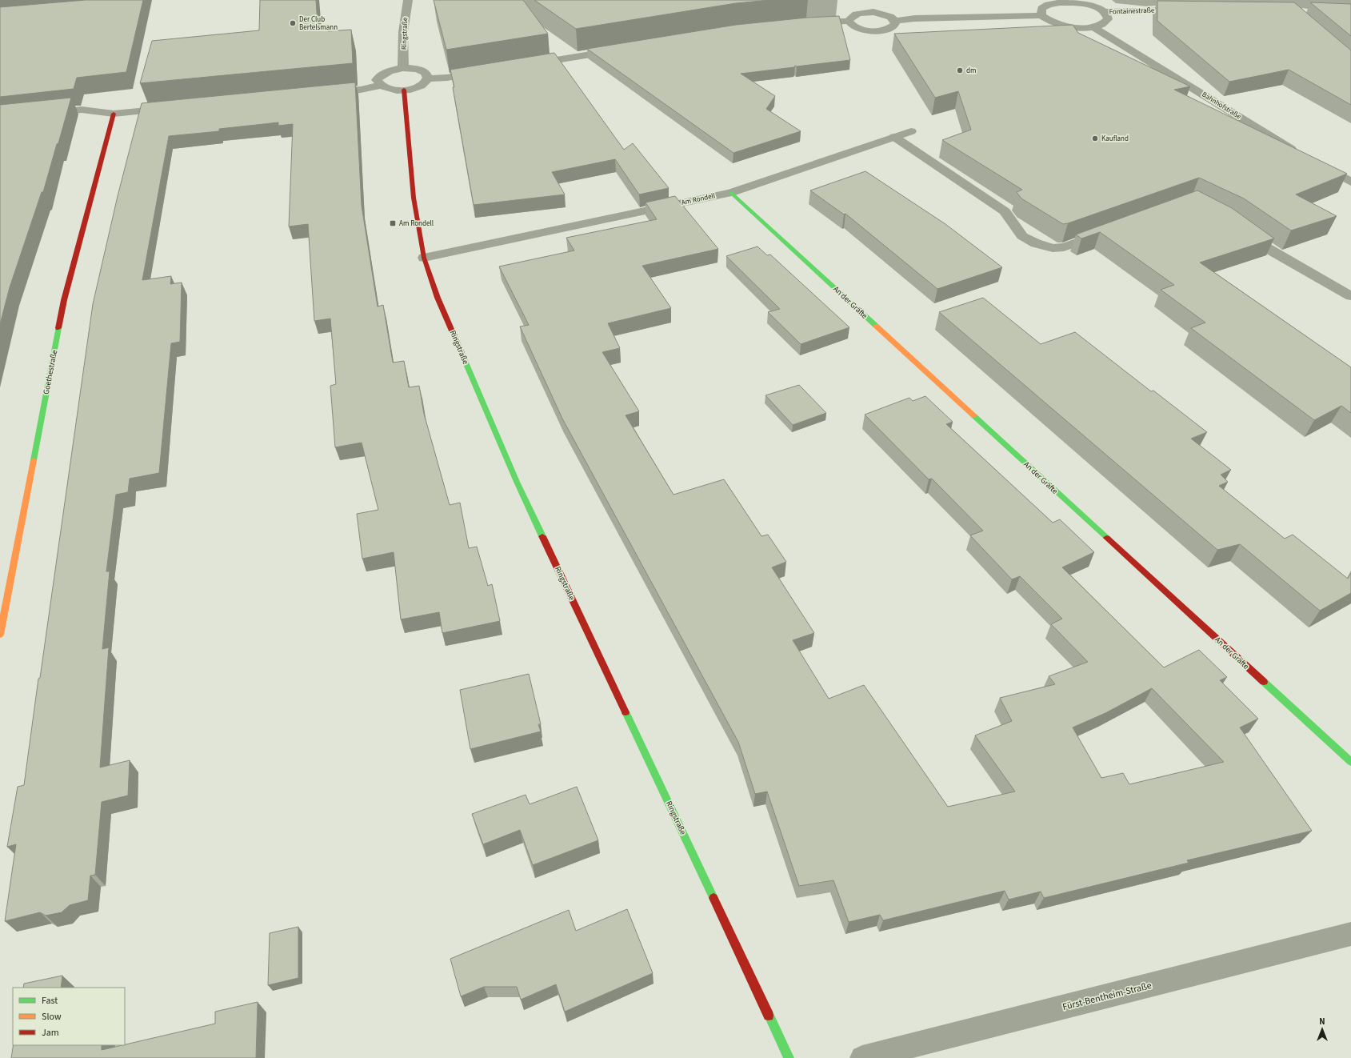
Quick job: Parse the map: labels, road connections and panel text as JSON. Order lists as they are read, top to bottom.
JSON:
{
  "streets": {
    "street": [
      "Fontainestraße",
      "Ringstraße",
      "Bahnhofstraße",
      "Am Rondell",
      "An der Gräfte",
      "Goethestraße",
      "Fürst-Bentheim-Straße"
    ]
  },
  "crossings": [
    ["Ringstraße", "Am Rondell"],
    ["Am Rondell", "An der Gräfte"]
  ],
  "places": {
    "other": ["Der Club Bertelsmann", "dm", "Kaufland"],
    "transit": ["Am Rondell"]
  },
  "legend": ["Fast", "Slow", "Jam"],
  "north": "top"
}
